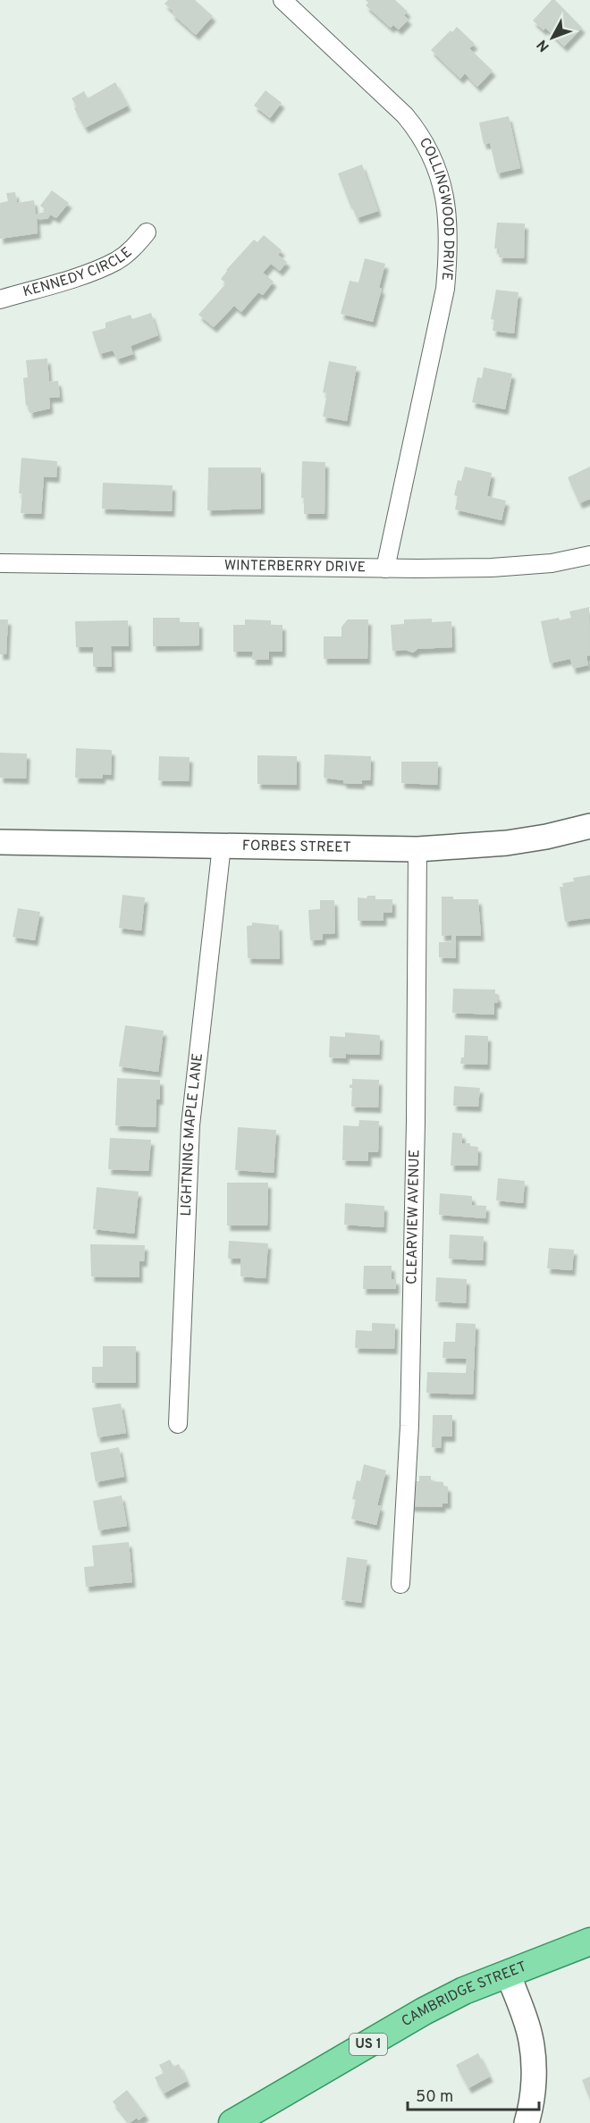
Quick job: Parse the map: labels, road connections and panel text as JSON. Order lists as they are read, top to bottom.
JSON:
{
  "streets": {
    "main road": ["CAMBRIDGE STREET", "US 1"],
    "street": [
      "COLLINGWOOD DRIVE",
      "KENNEDY CIRCLE",
      "WINTERBERRY DRIVE",
      "FORBES STREET",
      "LIGHTNING MAPLE LANE",
      "CLEARVIEW AVENUE"
    ]
  },
  "crossings": [
    ["COLLINGWOOD DRIVE", "WINTERBERRY DRIVE"],
    ["FORBES STREET", "LIGHTNING MAPLE LANE"],
    ["FORBES STREET", "CLEARVIEW AVENUE"]
  ],
  "scale_bar": "50 m",
  "north": "bottom left"
}
